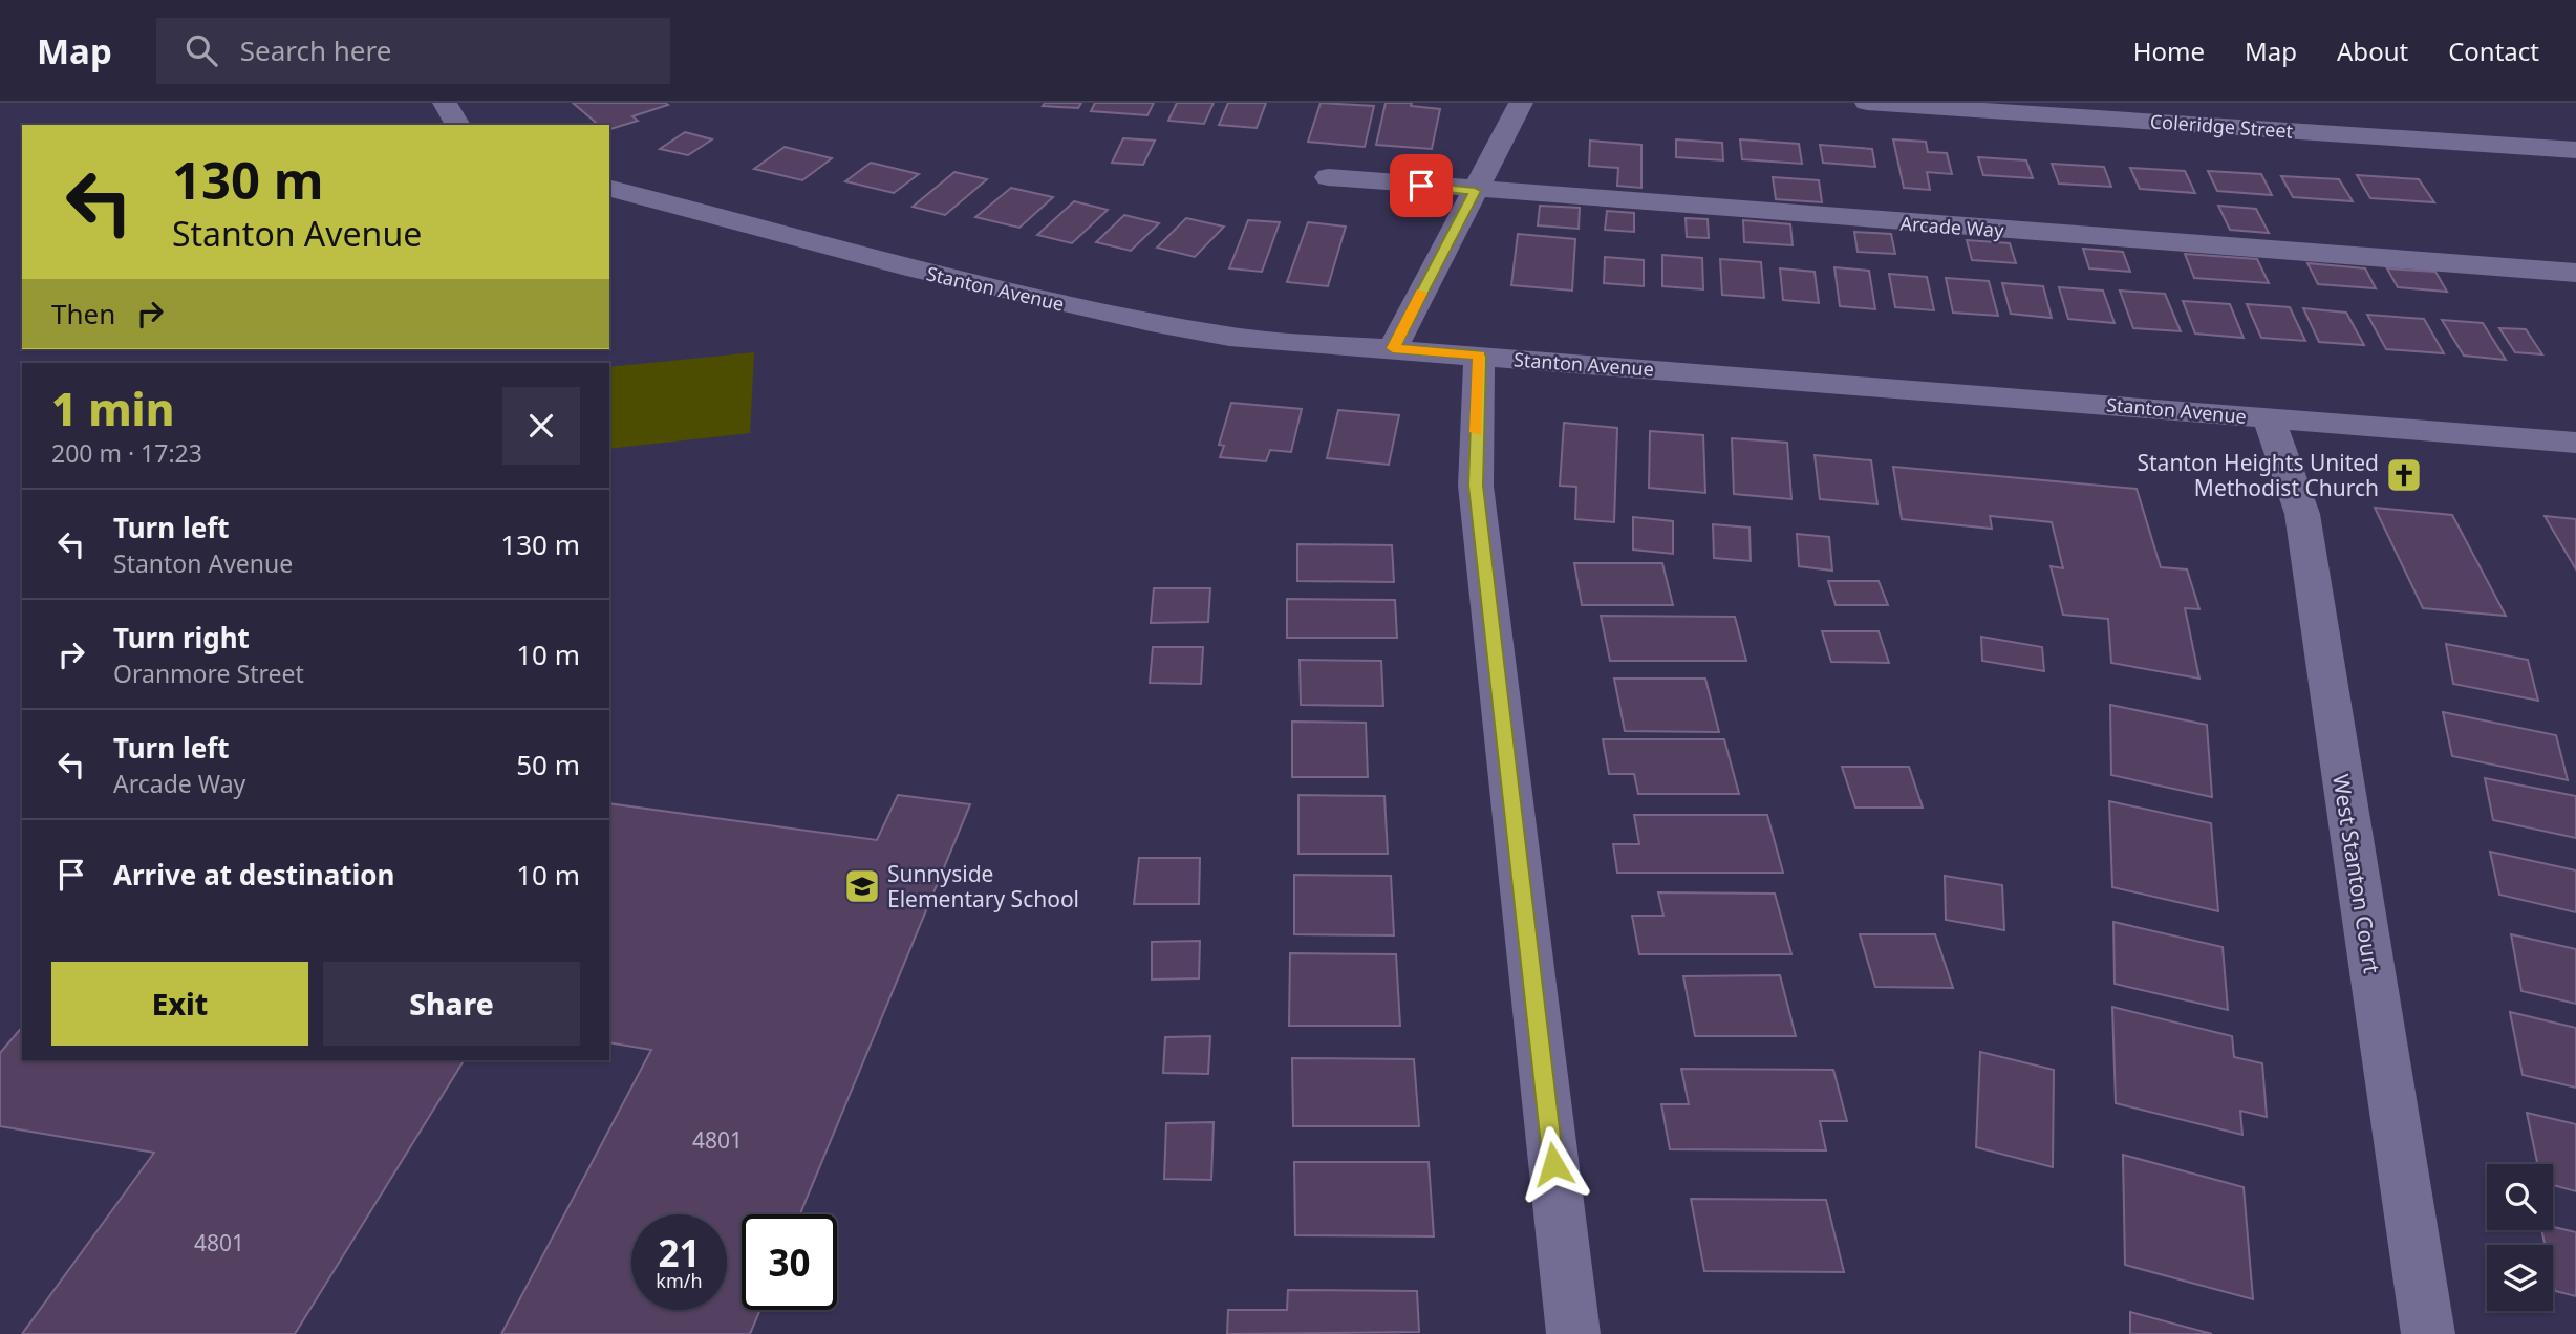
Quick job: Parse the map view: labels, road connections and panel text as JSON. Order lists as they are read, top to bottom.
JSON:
{
  "streets": {
    "street": [
      "Coleridge Street",
      "Arcade Way",
      "Stanton Avenue",
      "West Stanton Court"
    ]
  },
  "crossings": [
    ["Stanton Avenue", "West Stanton Court"]
  ],
  "places": {
    "church": ["Stanton Heights United Methodist Church"],
    "school or university": ["Sunnyside Elementary School"]
  },
  "house_numbers": ["4801", "4801"],
  "page": {
    "header": "Map",
    "search": "Search here",
    "nav": [
      "Home",
      "Map",
      "About",
      "Contact"
    ],
    "turn": ["130 m", "Stanton Avenue"],
    "then": "Then",
    "heading": ["1 min", "200 m · 17:23"],
    "list": [
      {
        "name": "Turn left",
        "note": "Stanton Avenue",
        "value": "130 m"
      },
      {
        "name": "Turn right",
        "note": "Oranmore Street",
        "value": "10 m"
      },
      {
        "name": "Turn left",
        "note": "Arcade Way",
        "value": "50 m"
      },
      {
        "name": "Arrive at destination",
        "value": "10 m"
      }
    ],
    "buttons": ["Exit", "Share"],
    "speed": "21 km/h",
    "limit": "30"
  }
}
